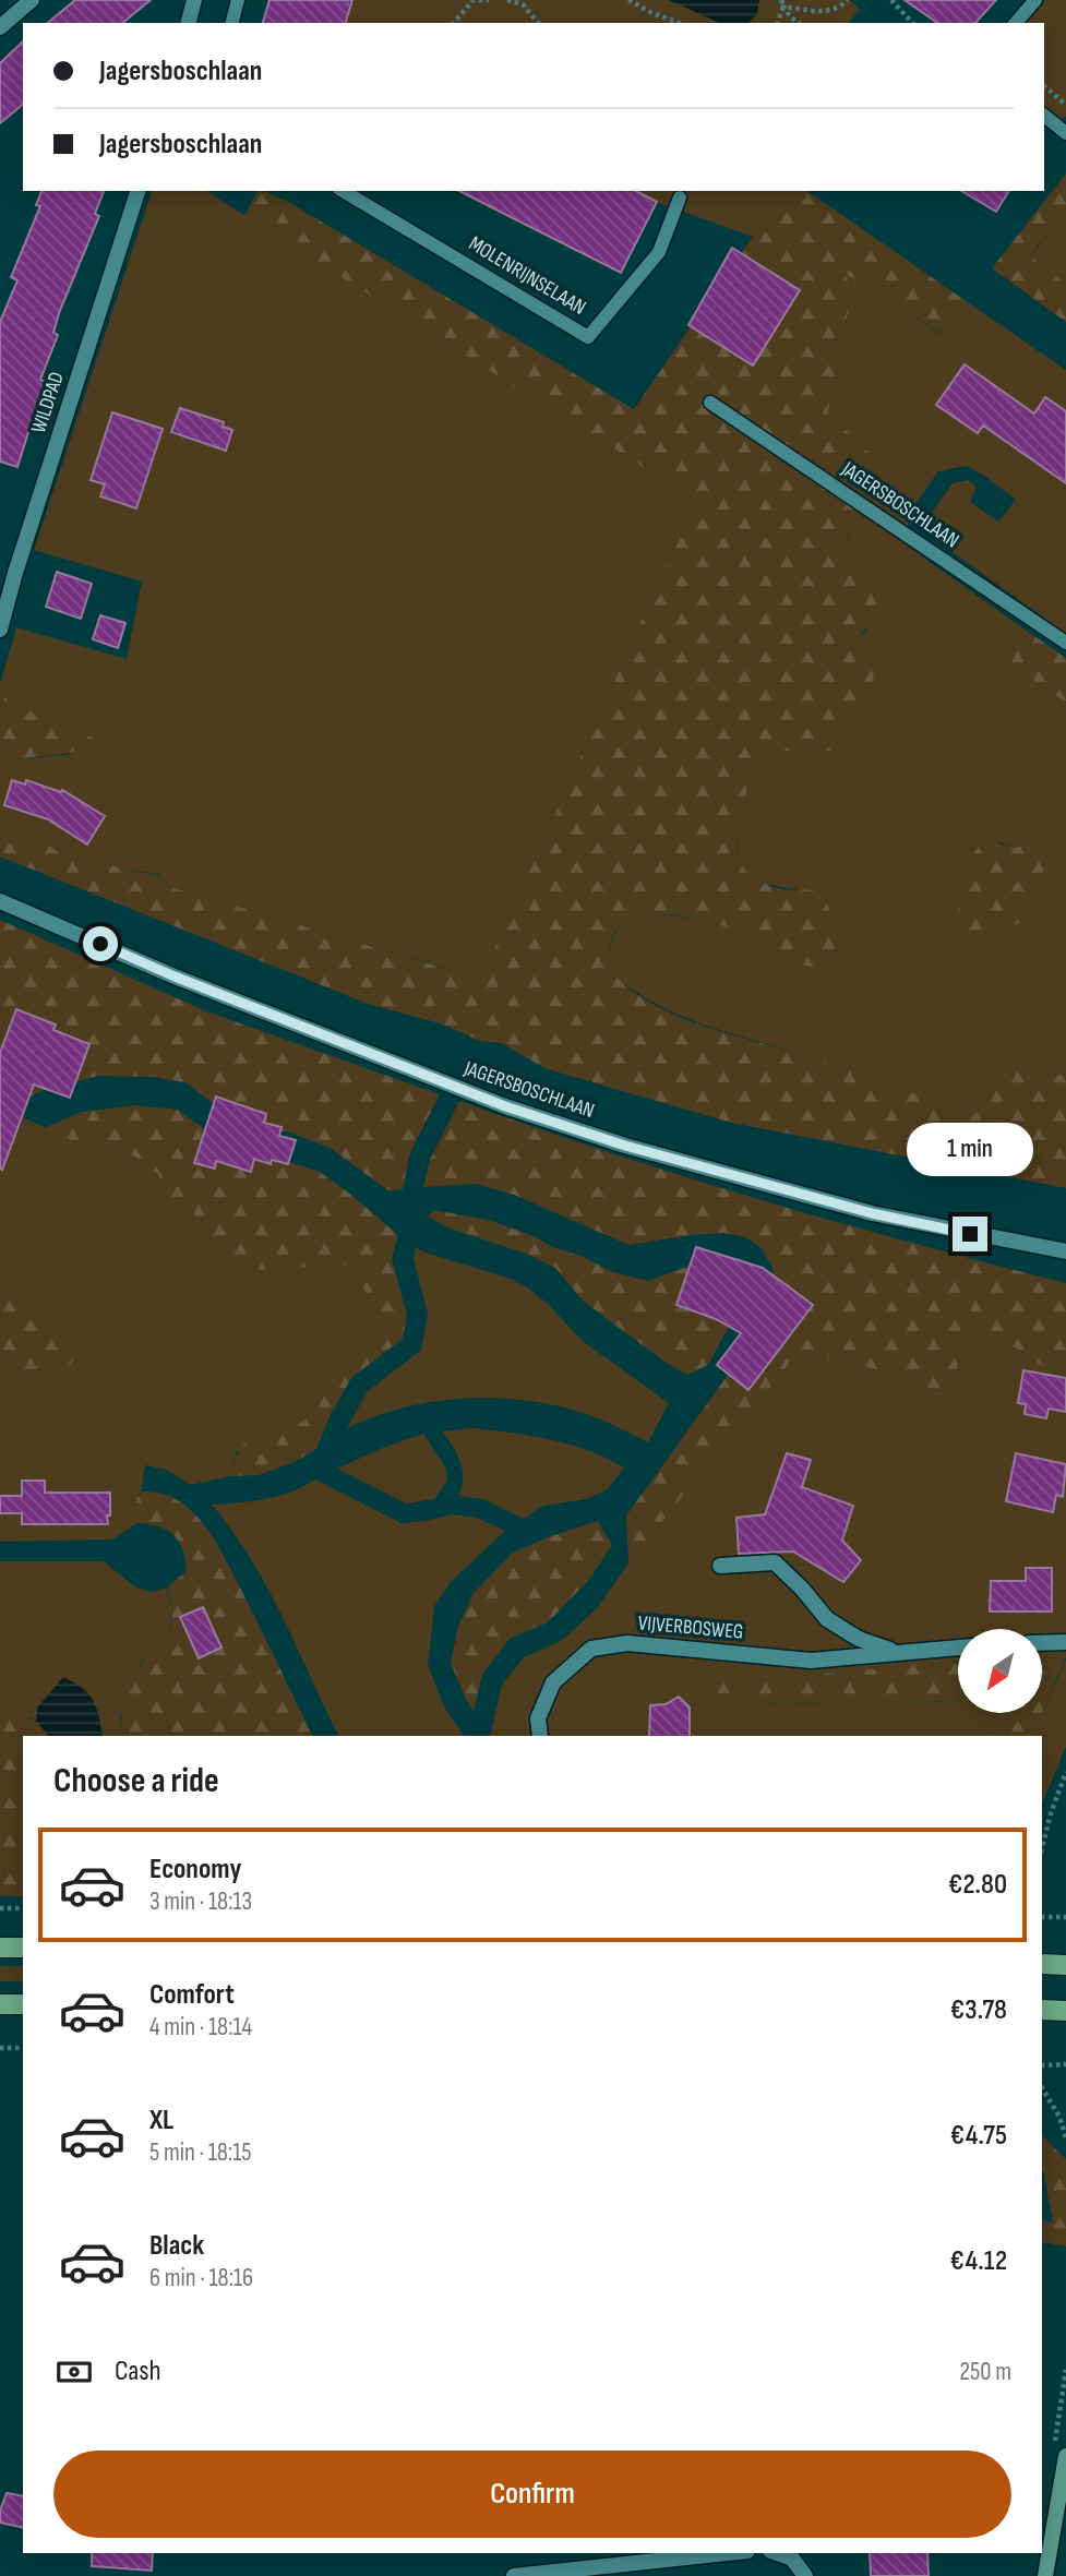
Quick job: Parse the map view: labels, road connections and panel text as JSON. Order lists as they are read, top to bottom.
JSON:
{
  "streets": {
    "street": ["WILDPAD", "JAGERSBOSCHLAAN", "VIJVERBOSWEG"],
    "lane": ["MOLENRIJNSELAAN"]
  },
  "north": "bottom left",
  "page": {
    "banner": ["Jagersboschlaan", "Jagersboschlaan"],
    "bubble": "1 min",
    "heading": "Choose a ride",
    "list": [
      {
        "name": "Economy",
        "note": "3 min · 18:13",
        "value": "€2.80"
      },
      {
        "name": "Comfort",
        "note": "4 min · 18:14",
        "value": "€3.78"
      },
      {
        "name": "XL",
        "note": "5 min · 18:15",
        "value": "€4.75"
      },
      {
        "name": "Black",
        "note": "6 min · 18:16",
        "value": "€4.12"
      }
    ],
    "pay": ["Cash", "250 m"],
    "buttons": "Confirm"
  }
}
